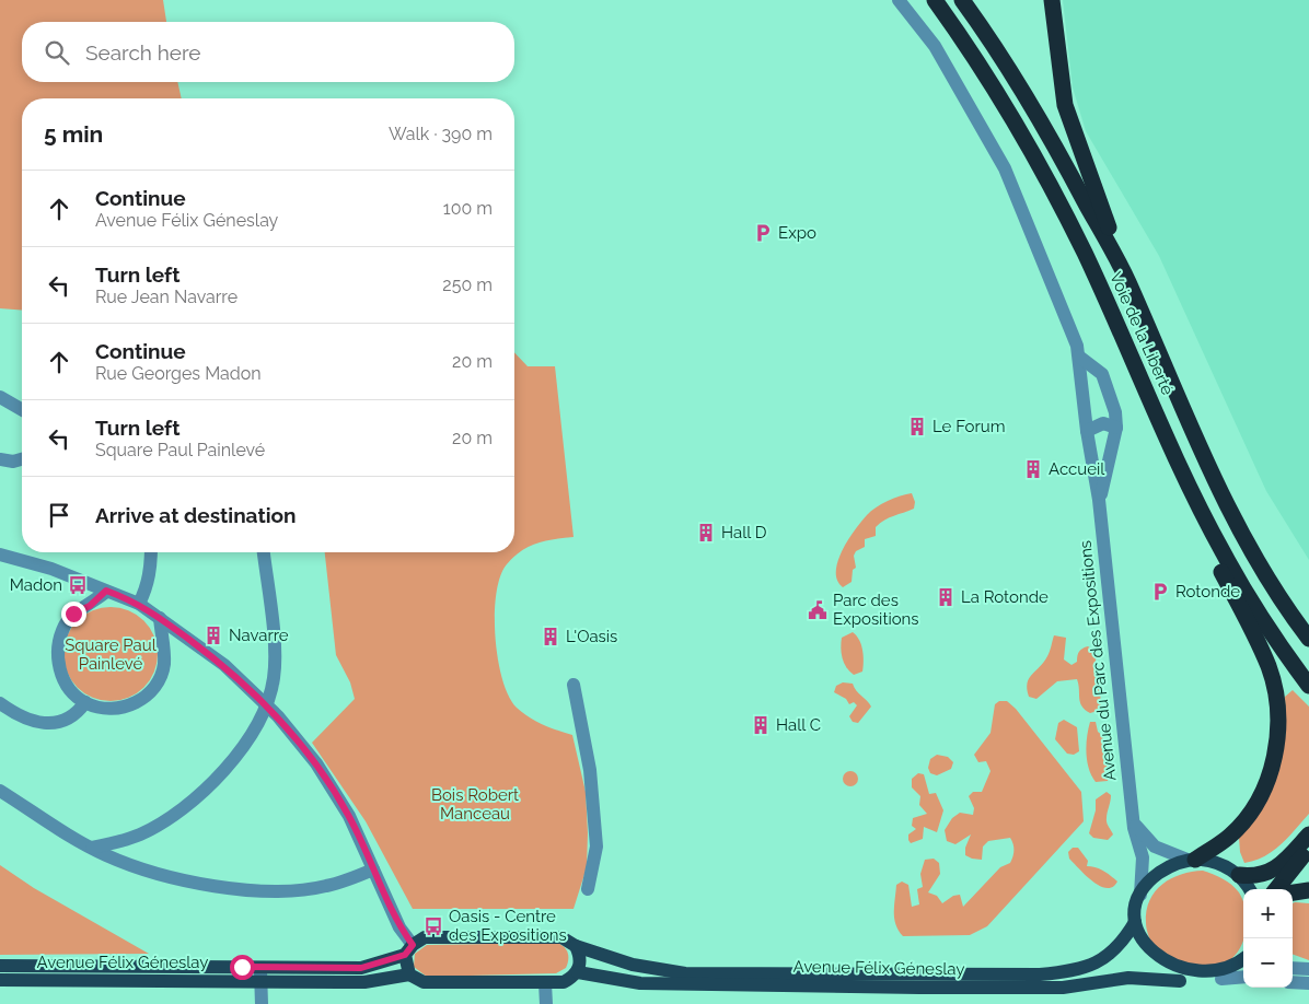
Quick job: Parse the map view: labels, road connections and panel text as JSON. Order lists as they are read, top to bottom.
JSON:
{
  "streets": {
    "highway": ["Voie de la Liberté"],
    "main road": ["Avenue Félix Géneslay"],
    "street": ["Avenue du Parc des Expositions"]
  },
  "parks": ["Square Paul Painlevé", "Bois Robert Manceau"],
  "places": {
    "parking": ["Expo", "Rotonde"],
    "building": [
      "Le Forum",
      "Accueil",
      "Hall D",
      "La Rotonde",
      "Navarre",
      "L'Oasis",
      "Hall C"
    ],
    "bus stop": ["Madon", "Oasis - Centre des Expositions"],
    "public building": ["Parc des Expositions"]
  },
  "page": {
    "search": "Search here",
    "heading": ["5 min", "Walk · 390 m"],
    "list": [
      ["Continue", "Avenue Félix Géneslay", "100 m"],
      ["Turn left", "Rue Jean Navarre", "250 m"],
      ["Continue", "Rue Georges Madon", "20 m"],
      ["Turn left", "Square Paul Painlevé", "20 m"],
      "Arrive at destination"
    ],
    "map_buttons": ["+", "−"]
  }
}
